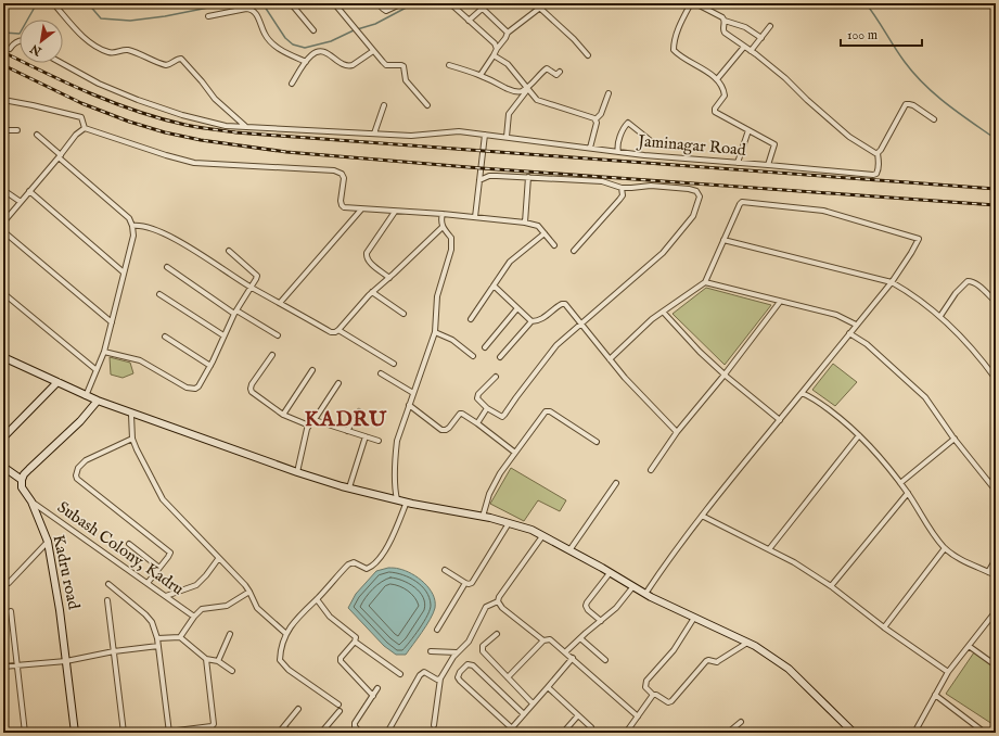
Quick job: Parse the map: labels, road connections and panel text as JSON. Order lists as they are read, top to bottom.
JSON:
{
  "streets": {
    "street": ["Jaminagar Road", "Subash Colony, Kadru", "Kadru road"]
  },
  "crossings": [
    ["Subash Colony, Kadru", "Kadru road"]
  ],
  "districts": ["KADRU"],
  "scale_bar": "100 m",
  "north": "bottom left"
}
